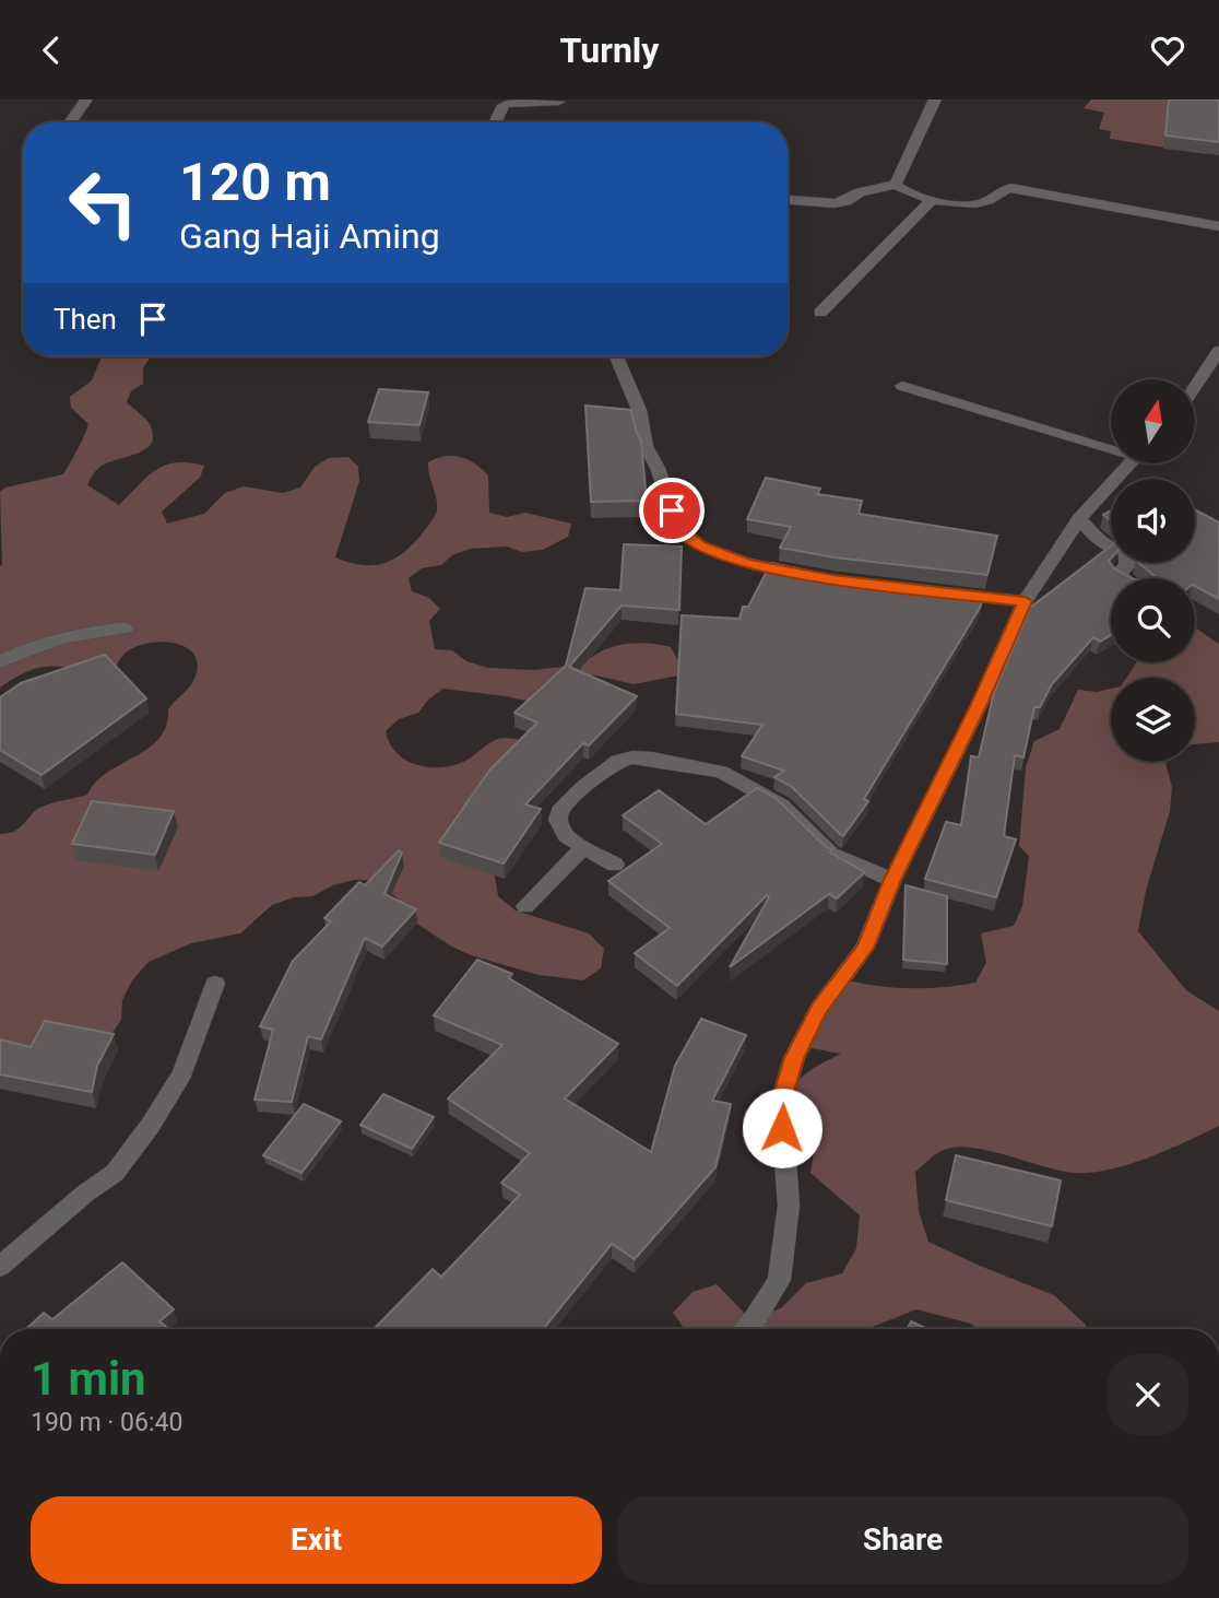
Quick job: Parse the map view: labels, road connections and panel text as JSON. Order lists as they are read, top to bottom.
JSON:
{
  "north": "top",
  "page": {
    "header": "Turnly",
    "turn": ["120 m", "Gang Haji Aming"],
    "then": "Then",
    "heading": ["1 min", "190 m · 06:40"],
    "buttons": ["Exit", "Share"]
  }
}
